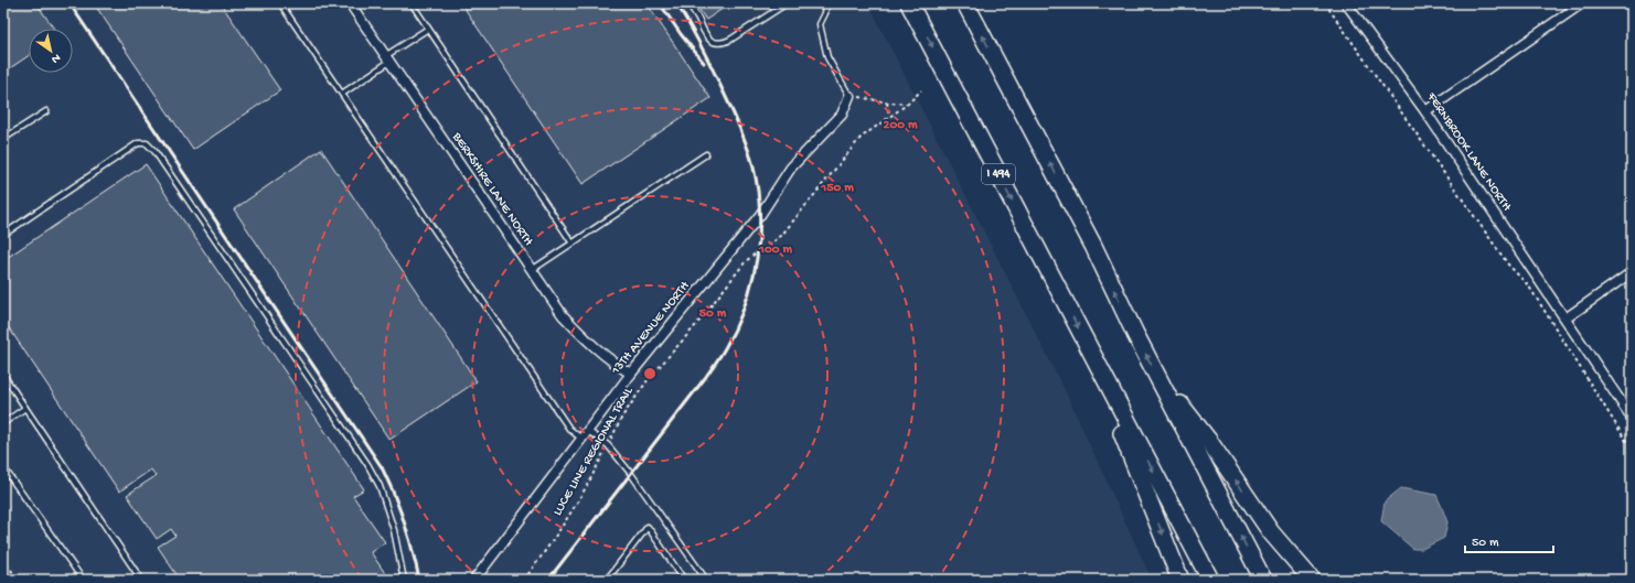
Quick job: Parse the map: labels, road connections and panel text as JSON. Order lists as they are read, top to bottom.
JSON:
{
  "streets": {
    "highway": ["I 494"],
    "street": ["FERNBROOK LANE NORTH", "BERKSHIRE LANE NORTH", "13TH AVENUE NORTH"],
    "path": ["LUCE LINE REGIONAL TRAIL"]
  },
  "crossings": [
    ["BERKSHIRE LANE NORTH", "13TH AVENUE NORTH"]
  ],
  "scale_bar": "50 m",
  "north": "bottom right",
  "rings": [
    "200 m",
    "150 m",
    "100 m",
    "50 m"
  ]
}
